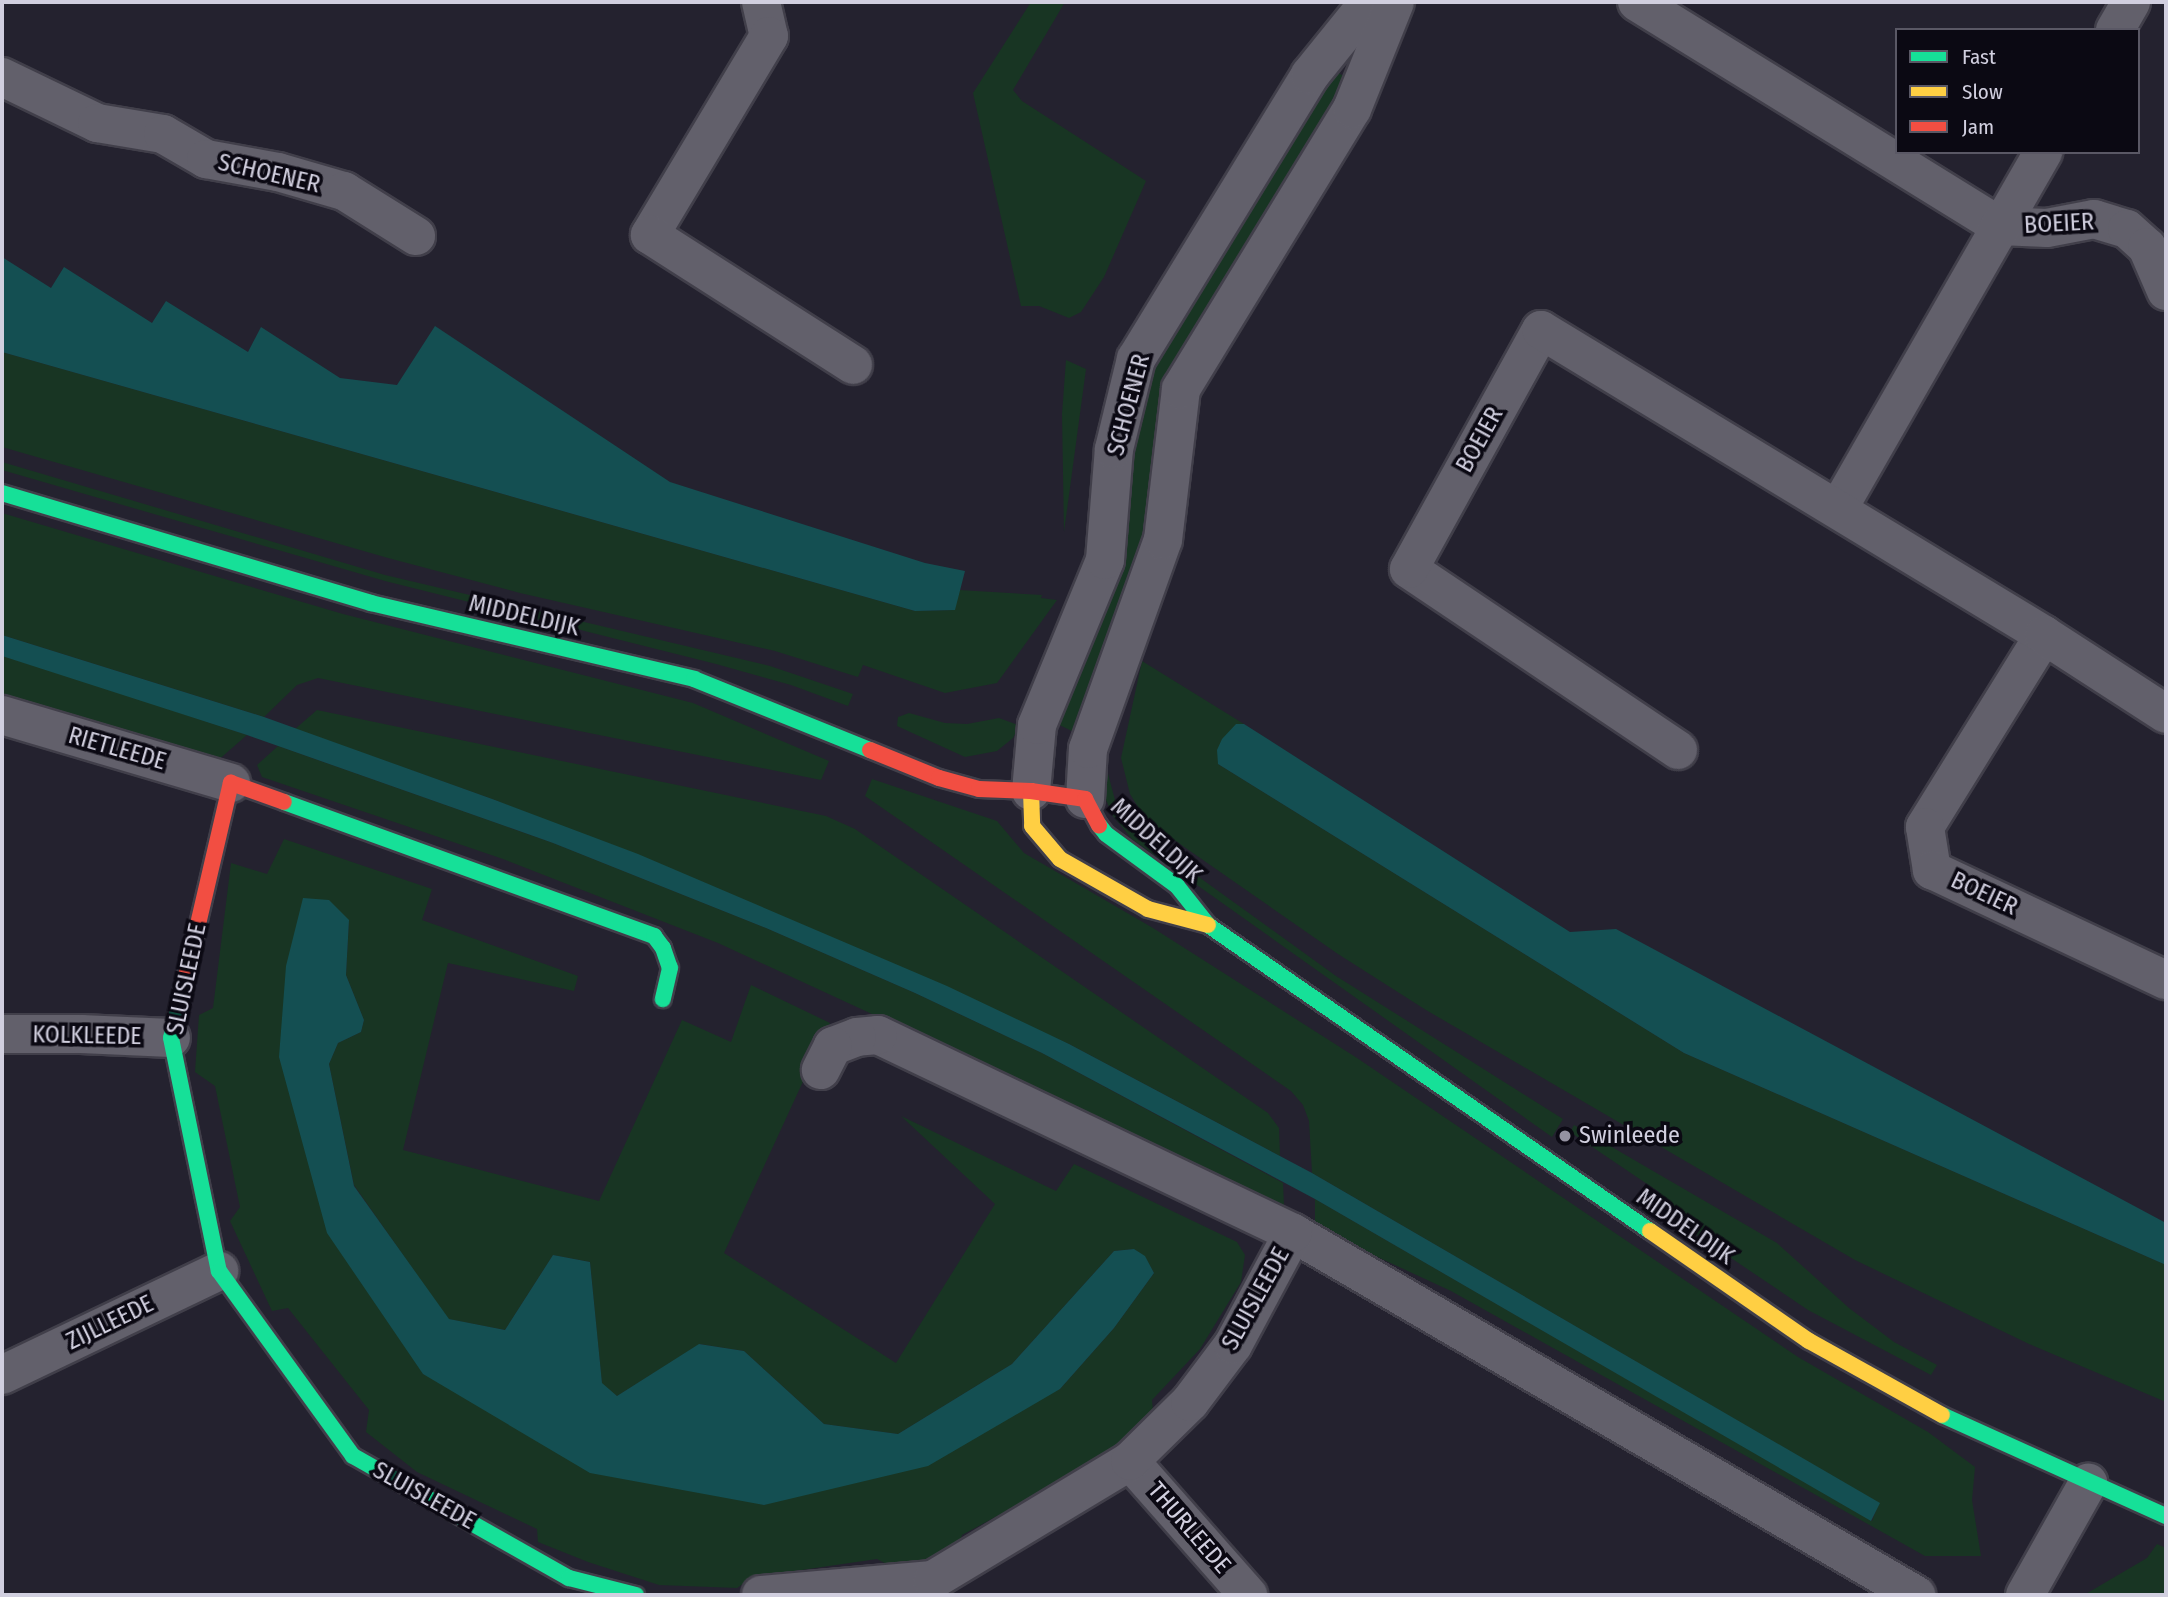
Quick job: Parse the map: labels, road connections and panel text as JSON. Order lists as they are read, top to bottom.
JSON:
{
  "streets": {
    "street": [
      "SCHOENER",
      "BOEIER",
      "MIDDELDIJK",
      "RIETLEEDE",
      "SLUISLEEDE",
      "KOLKLEEDE",
      "ZIJLLEEDE",
      "THURLEEDE"
    ]
  },
  "crossings": [
    ["SCHOENER", "MIDDELDIJK"],
    ["RIETLEEDE", "SLUISLEEDE"],
    ["SLUISLEEDE", "KOLKLEEDE"],
    ["SLUISLEEDE", "ZIJLLEEDE"],
    ["SLUISLEEDE", "THURLEEDE"]
  ],
  "places": ["Swinleede"],
  "legend": ["Fast", "Slow", "Jam"]
}
